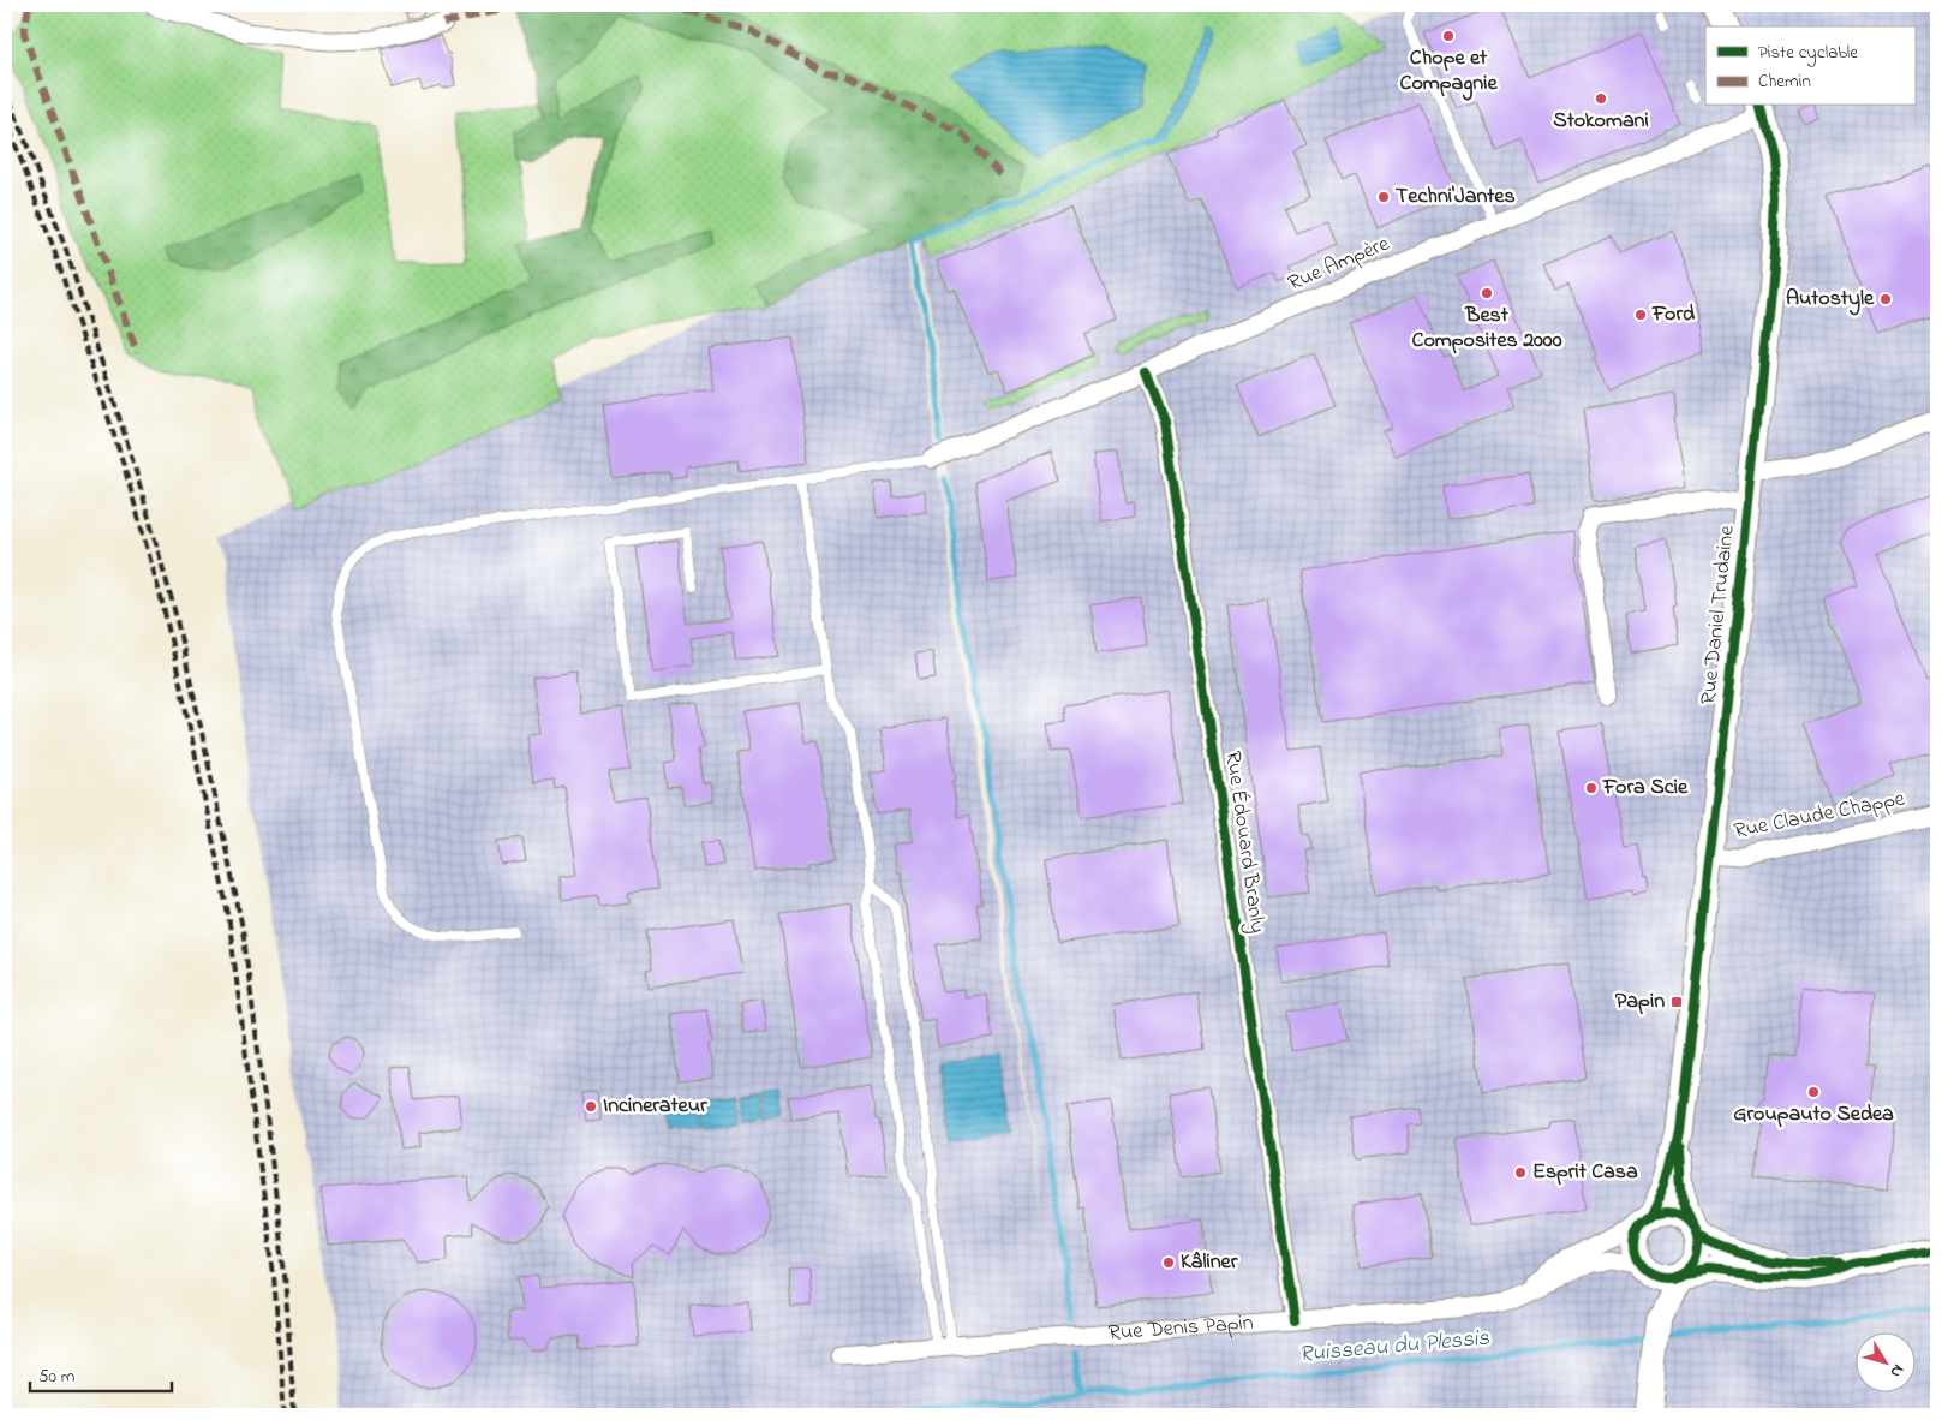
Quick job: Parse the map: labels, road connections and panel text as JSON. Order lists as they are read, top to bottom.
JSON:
{
  "streets": {
    "main road": ["Rue Daniel Trudaine"],
    "street": [
      "Rue Ampère",
      "Rue Claude Chappe",
      "Rue Édouard Branly",
      "Rue Denis Papin"
    ]
  },
  "crossings": [
    ["Rue Ampère", "Rue Daniel Trudaine"],
    ["Rue Ampère", "Rue Édouard Branly"],
    ["Rue Daniel Trudaine", "Rue Claude Chappe"],
    ["Rue Daniel Trudaine", "Rue Denis Papin"],
    ["Rue Édouard Branly", "Rue Denis Papin"]
  ],
  "water": ["Ruisseau du Plessis"],
  "places": {
    "other": [
      "Chope et Compagnie",
      "Stokomani",
      "Techni'Jantes",
      "Best Composites 2000",
      "Autostyle",
      "Ford",
      "Fora Scie",
      "Groupauto Sedea",
      "Incinerateur",
      "Esprit Casa",
      "Kâliner"
    ],
    "transit": ["Papin"]
  },
  "legend": ["Piste cyclable", "Chemin"],
  "scale_bar": "50 m",
  "north": "bottom right"
}
